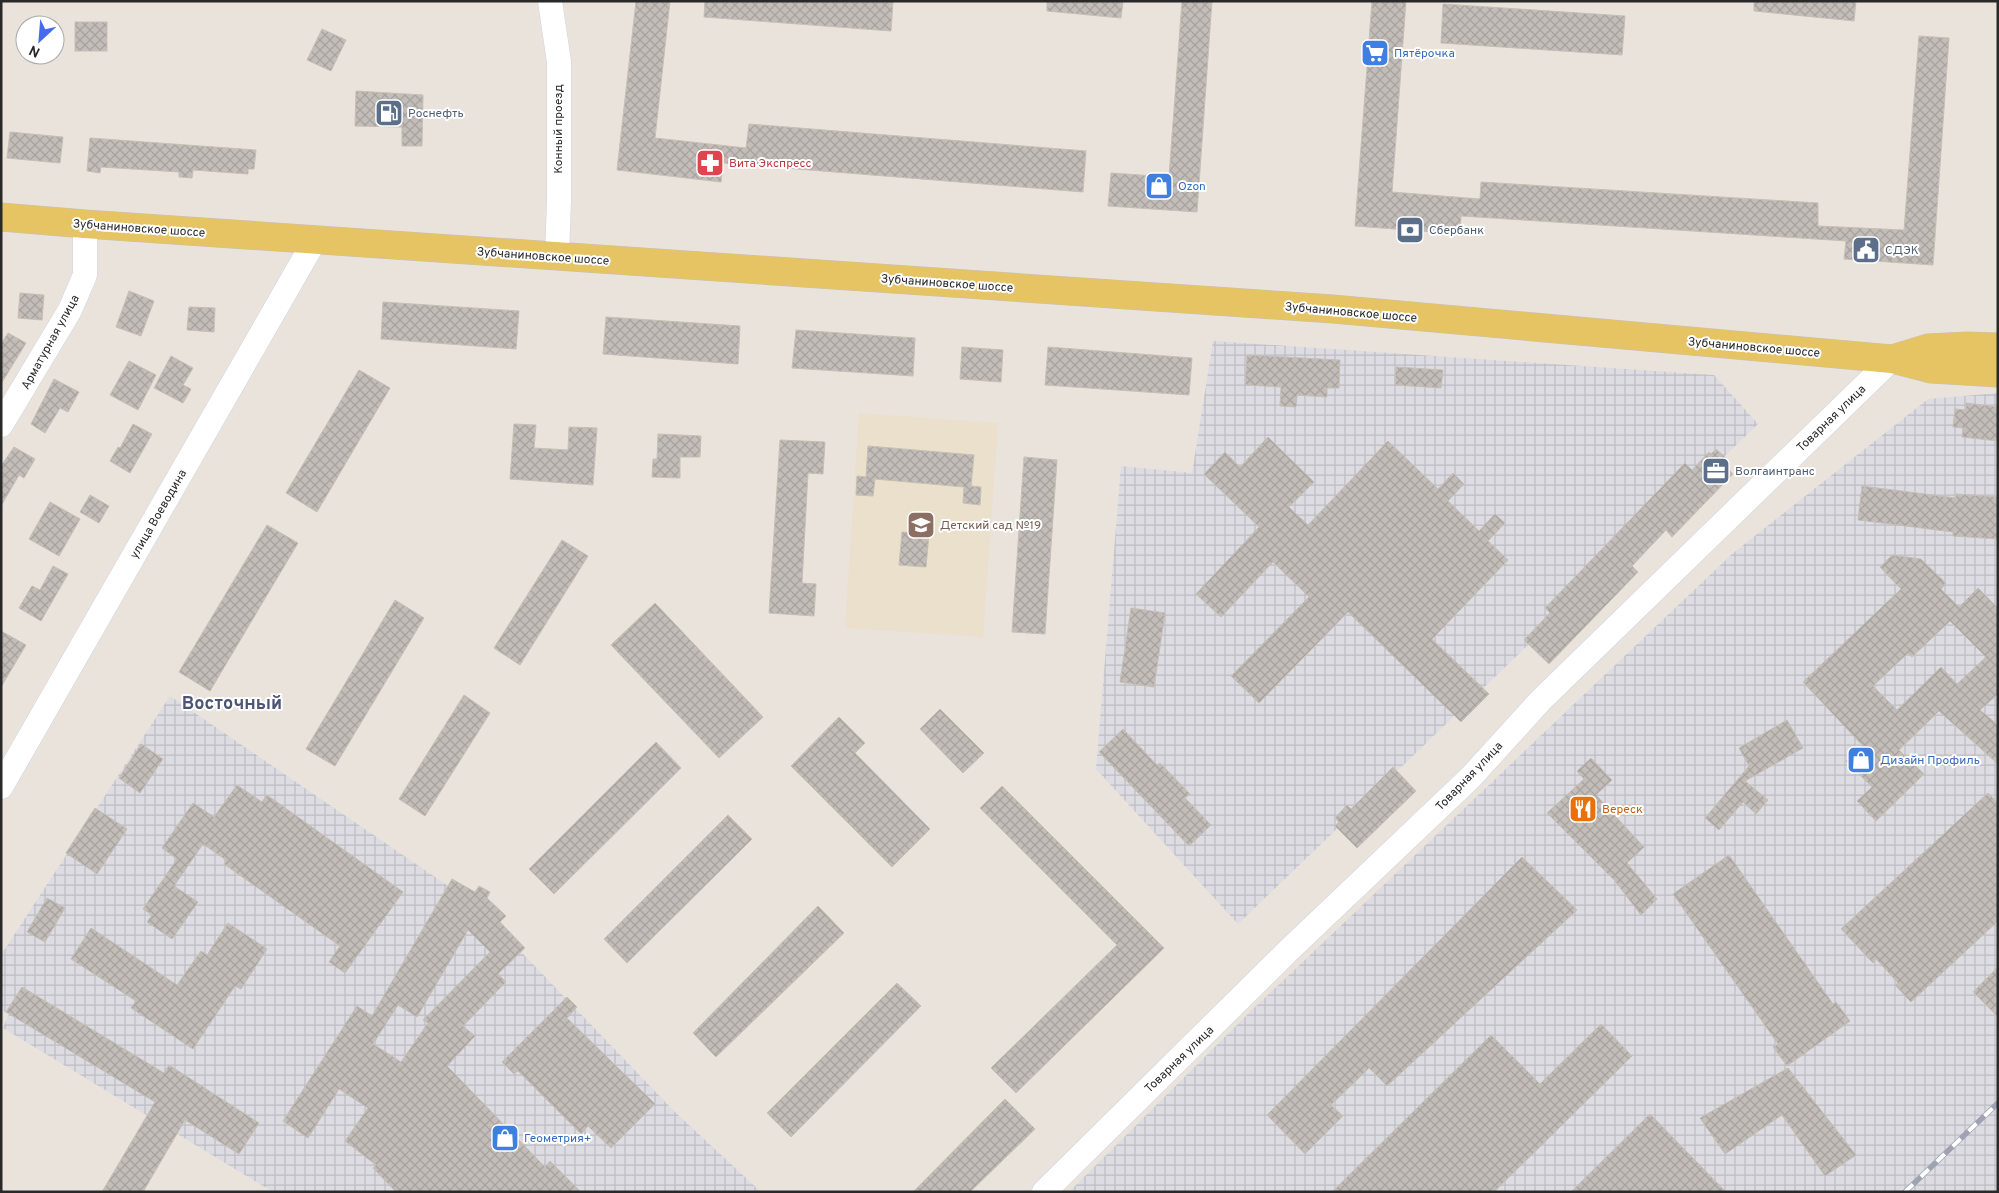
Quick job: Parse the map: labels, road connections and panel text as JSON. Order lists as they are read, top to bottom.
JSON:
{
  "streets": {
    "main road": ["Зубчаниновское шоссе"],
    "street": [
      "Конный проезд",
      "Арматурная улица",
      "Товарная улица",
      "улица Воеводина"
    ]
  },
  "crossings": [
    ["Конный проезд", "Зубчаниновское шоссе"],
    ["Зубчаниновское шоссе", "Арматурная улица"],
    ["Зубчаниновское шоссе", "Товарная улица"],
    ["Зубчаниновское шоссе", "улица Воеводина"]
  ],
  "districts": ["Восточный"],
  "places": {
    "supermarket": ["Пятёрочка"],
    "fuel station": ["Роснефть"],
    "pharmacy": ["Вита Экспресс"],
    "shop": ["Ozon", "Дизайн Профиль", "Геометрия+"],
    "bank": ["Сбербанк"],
    "public building": ["СДЭК"],
    "office": ["Волгаинтранс"],
    "school or university": ["Детский сад №19"],
    "restaurant": ["Вереск"]
  },
  "north": "bottom left"
}
